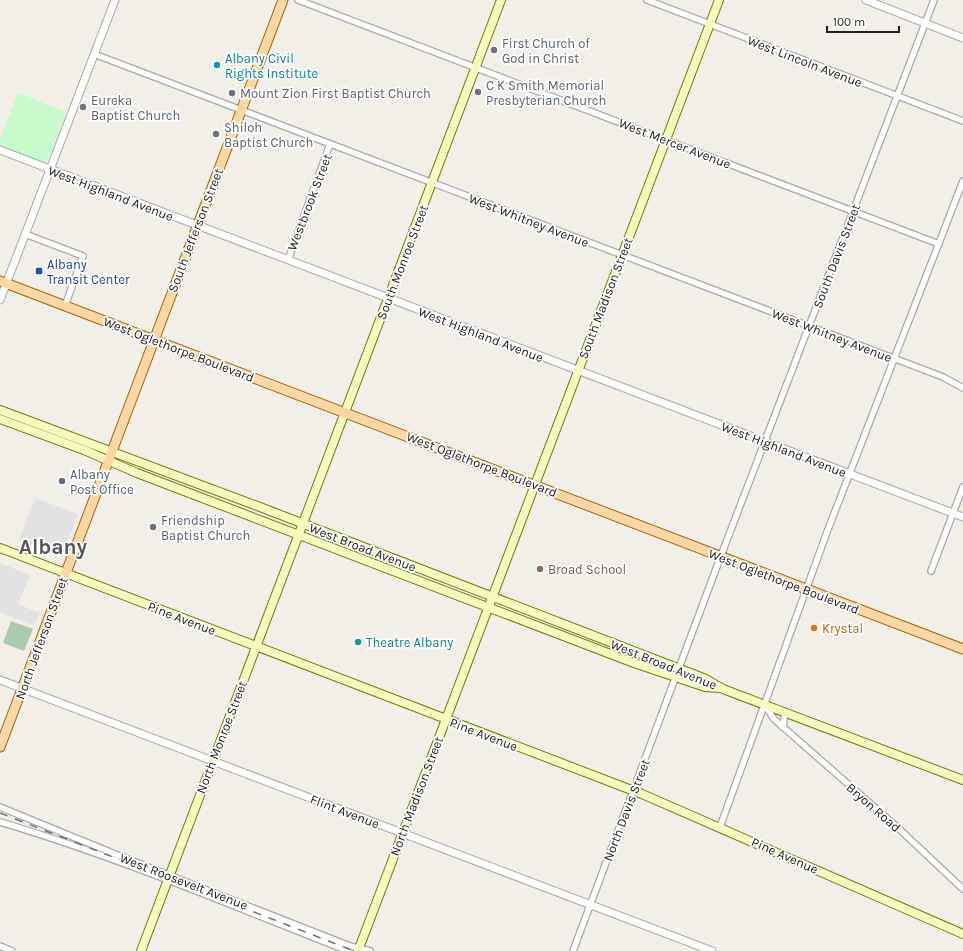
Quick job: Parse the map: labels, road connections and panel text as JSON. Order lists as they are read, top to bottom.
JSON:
{
  "streets": {
    "main road": [
      "South Jefferson Street",
      "South Monroe Street",
      "South Madison Street",
      "West Oglethorpe Boulevard",
      "West Broad Avenue",
      "Pine Avenue",
      "North Jefferson Street",
      "North Monroe Street",
      "North Madison Street"
    ],
    "street": [
      "West Lincoln Avenue",
      "West Mercer Avenue",
      "West Highland Avenue",
      "Westbrook Street",
      "West Whitney Avenue",
      "South Davis Street",
      "Bryon Road",
      "North Davis Street",
      "Flint Avenue",
      "West Roosevelt Avenue"
    ]
  },
  "crossings": [
    ["West Lincoln Avenue", "South Davis Street"],
    ["West Lincoln Avenue", "South Madison Street"],
    ["West Mercer Avenue", "South Davis Street"],
    ["West Mercer Avenue", "South Monroe Street"],
    ["West Mercer Avenue", "South Madison Street"],
    ["West Highland Avenue", "Westbrook Street"],
    ["West Highland Avenue", "South Jefferson Street"],
    ["West Highland Avenue", "South Davis Street"],
    ["West Highland Avenue", "South Monroe Street"],
    ["West Highland Avenue", "South Madison Street"],
    ["Westbrook Street", "West Whitney Avenue"],
    ["West Whitney Avenue", "South Jefferson Street"],
    ["West Whitney Avenue", "South Davis Street"],
    ["West Whitney Avenue", "South Monroe Street"],
    ["West Whitney Avenue", "South Madison Street"],
    ["South Jefferson Street", "West Oglethorpe Boulevard"],
    ["South Jefferson Street", "West Broad Avenue"],
    ["South Jefferson Street", "North Jefferson Street"],
    ["South Davis Street", "West Oglethorpe Boulevard"],
    ["South Davis Street", "West Broad Avenue"],
    ["South Davis Street", "North Davis Street"],
    ["South Monroe Street", "West Oglethorpe Boulevard"],
    ["South Monroe Street", "West Broad Avenue"],
    ["South Monroe Street", "North Monroe Street"],
    ["South Madison Street", "West Oglethorpe Boulevard"],
    ["South Madison Street", "West Broad Avenue"],
    ["South Madison Street", "North Madison Street"],
    ["West Broad Avenue", "North Jefferson Street"],
    ["West Broad Avenue", "North Monroe Street"],
    ["West Broad Avenue", "North Madison Street"],
    ["West Broad Avenue", "Bryon Road"],
    ["West Broad Avenue", "North Davis Street"],
    ["Pine Avenue", "North Jefferson Street"],
    ["Pine Avenue", "North Monroe Street"],
    ["Pine Avenue", "North Madison Street"],
    ["Pine Avenue", "North Davis Street"],
    ["North Jefferson Street", "Flint Avenue"],
    ["North Monroe Street", "Flint Avenue"],
    ["North Monroe Street", "West Roosevelt Avenue"],
    ["North Madison Street", "Flint Avenue"],
    ["North Madison Street", "West Roosevelt Avenue"],
    ["North Davis Street", "Flint Avenue"]
  ],
  "districts": ["Albany"],
  "places": {
    "other": [
      "First Church of God in Christ",
      "Albany Civil Rights Institute",
      "C K Smith Memorial Presbyterian Church",
      "Mount Zion First Baptist Church",
      "Eureka Baptist Church",
      "Shiloh Baptist Church",
      "Albany Post Office",
      "Friendship Baptist Church",
      "Broad School",
      "Krystal",
      "Theatre Albany"
    ],
    "transit": ["Albany Transit Center"]
  },
  "scale_bar": "100 m"
}
